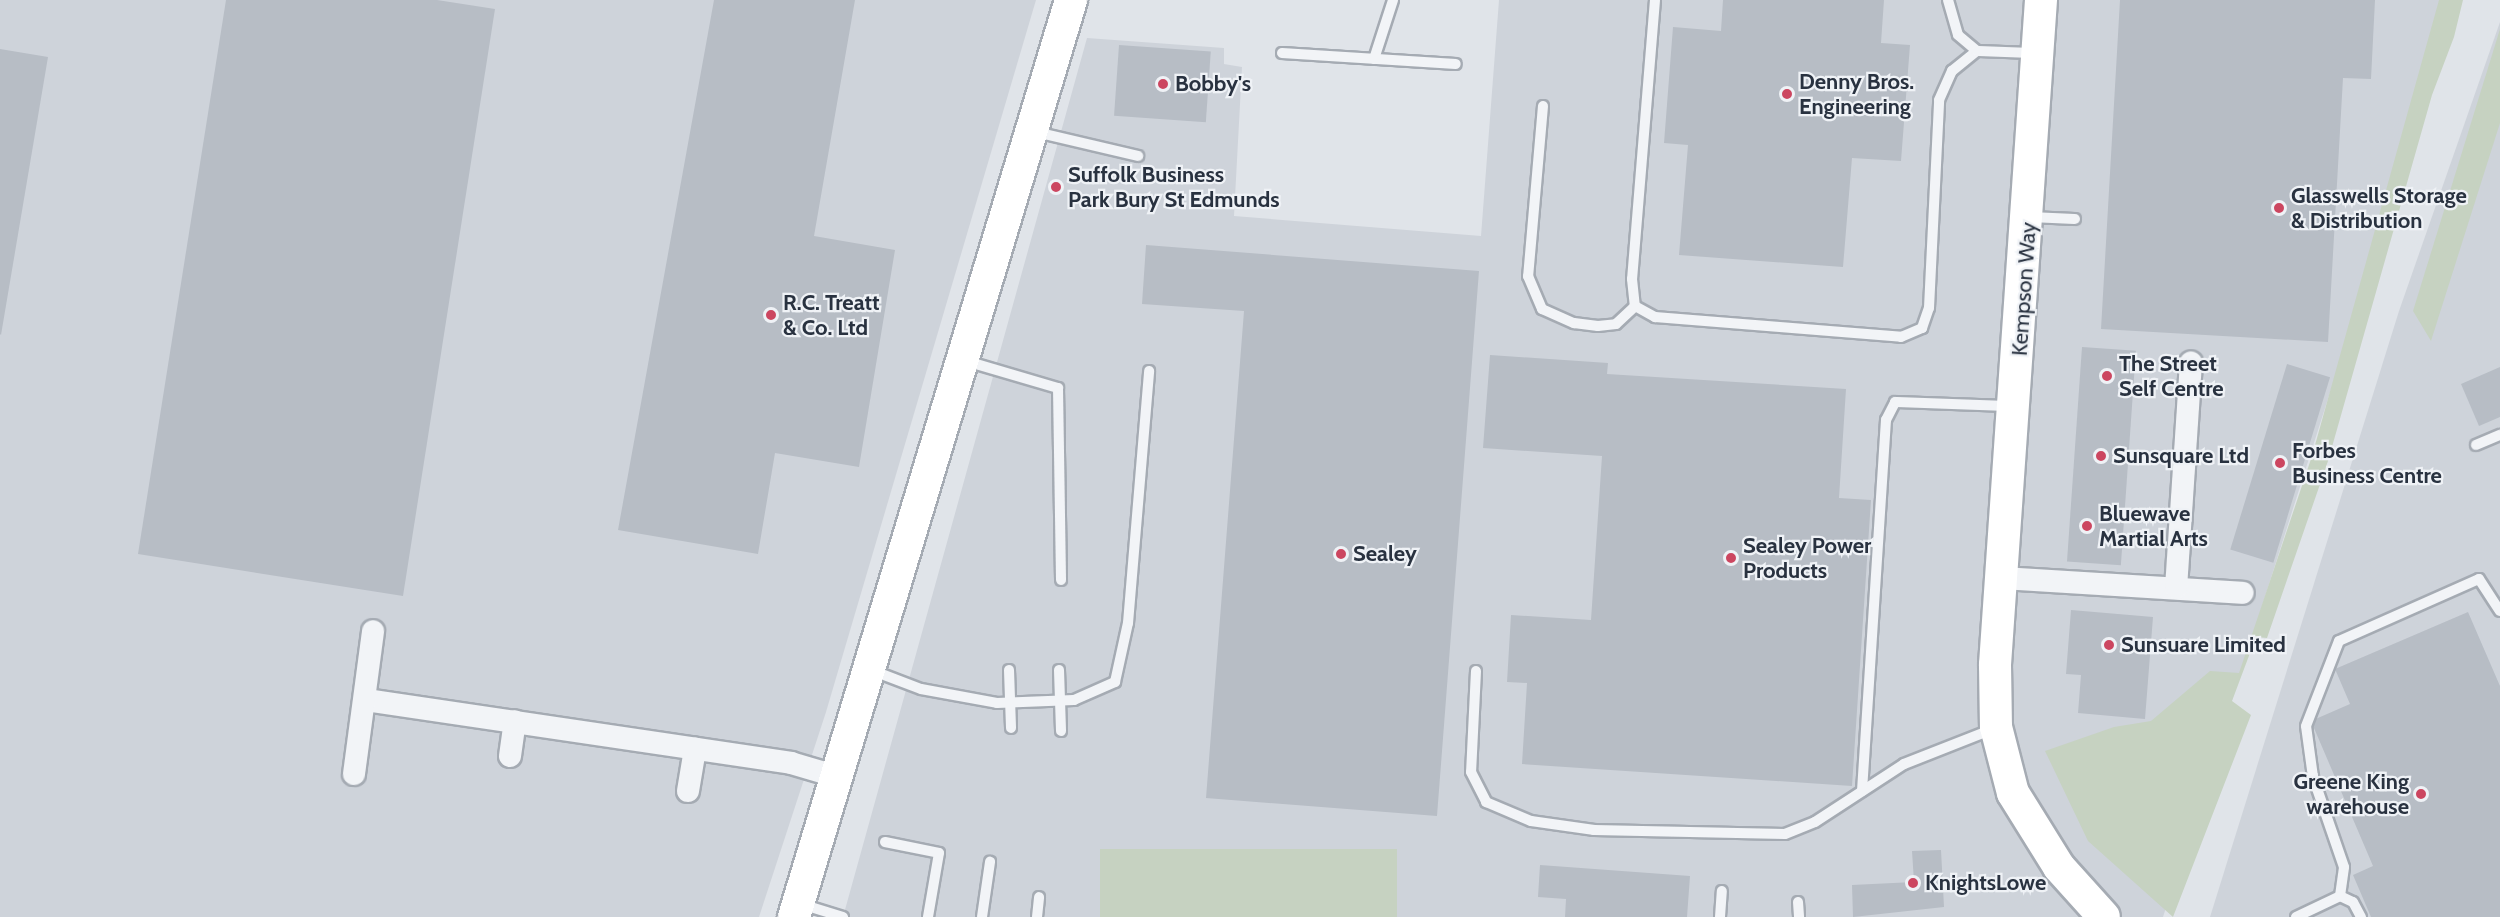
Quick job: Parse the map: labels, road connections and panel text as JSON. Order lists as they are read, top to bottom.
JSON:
{
  "streets": {
    "street": ["Kempson Way"]
  },
  "places": [
    "Bobby's",
    "Denny Bros. Engineering",
    "Suffolk Business Park Bury St Edmunds",
    "Glasswells Storage & Distribution",
    "R.C. Treatt & Co. Ltd",
    "The Street Self Centre",
    "Sunsquare Ltd",
    "Forbes Business Centre",
    "Bluewave Martial Arts",
    "Sealey",
    "Sealey Power Products",
    "Sunsuare Limited",
    "Greene King warehouse",
    "KnightsLowe"
  ]
}
